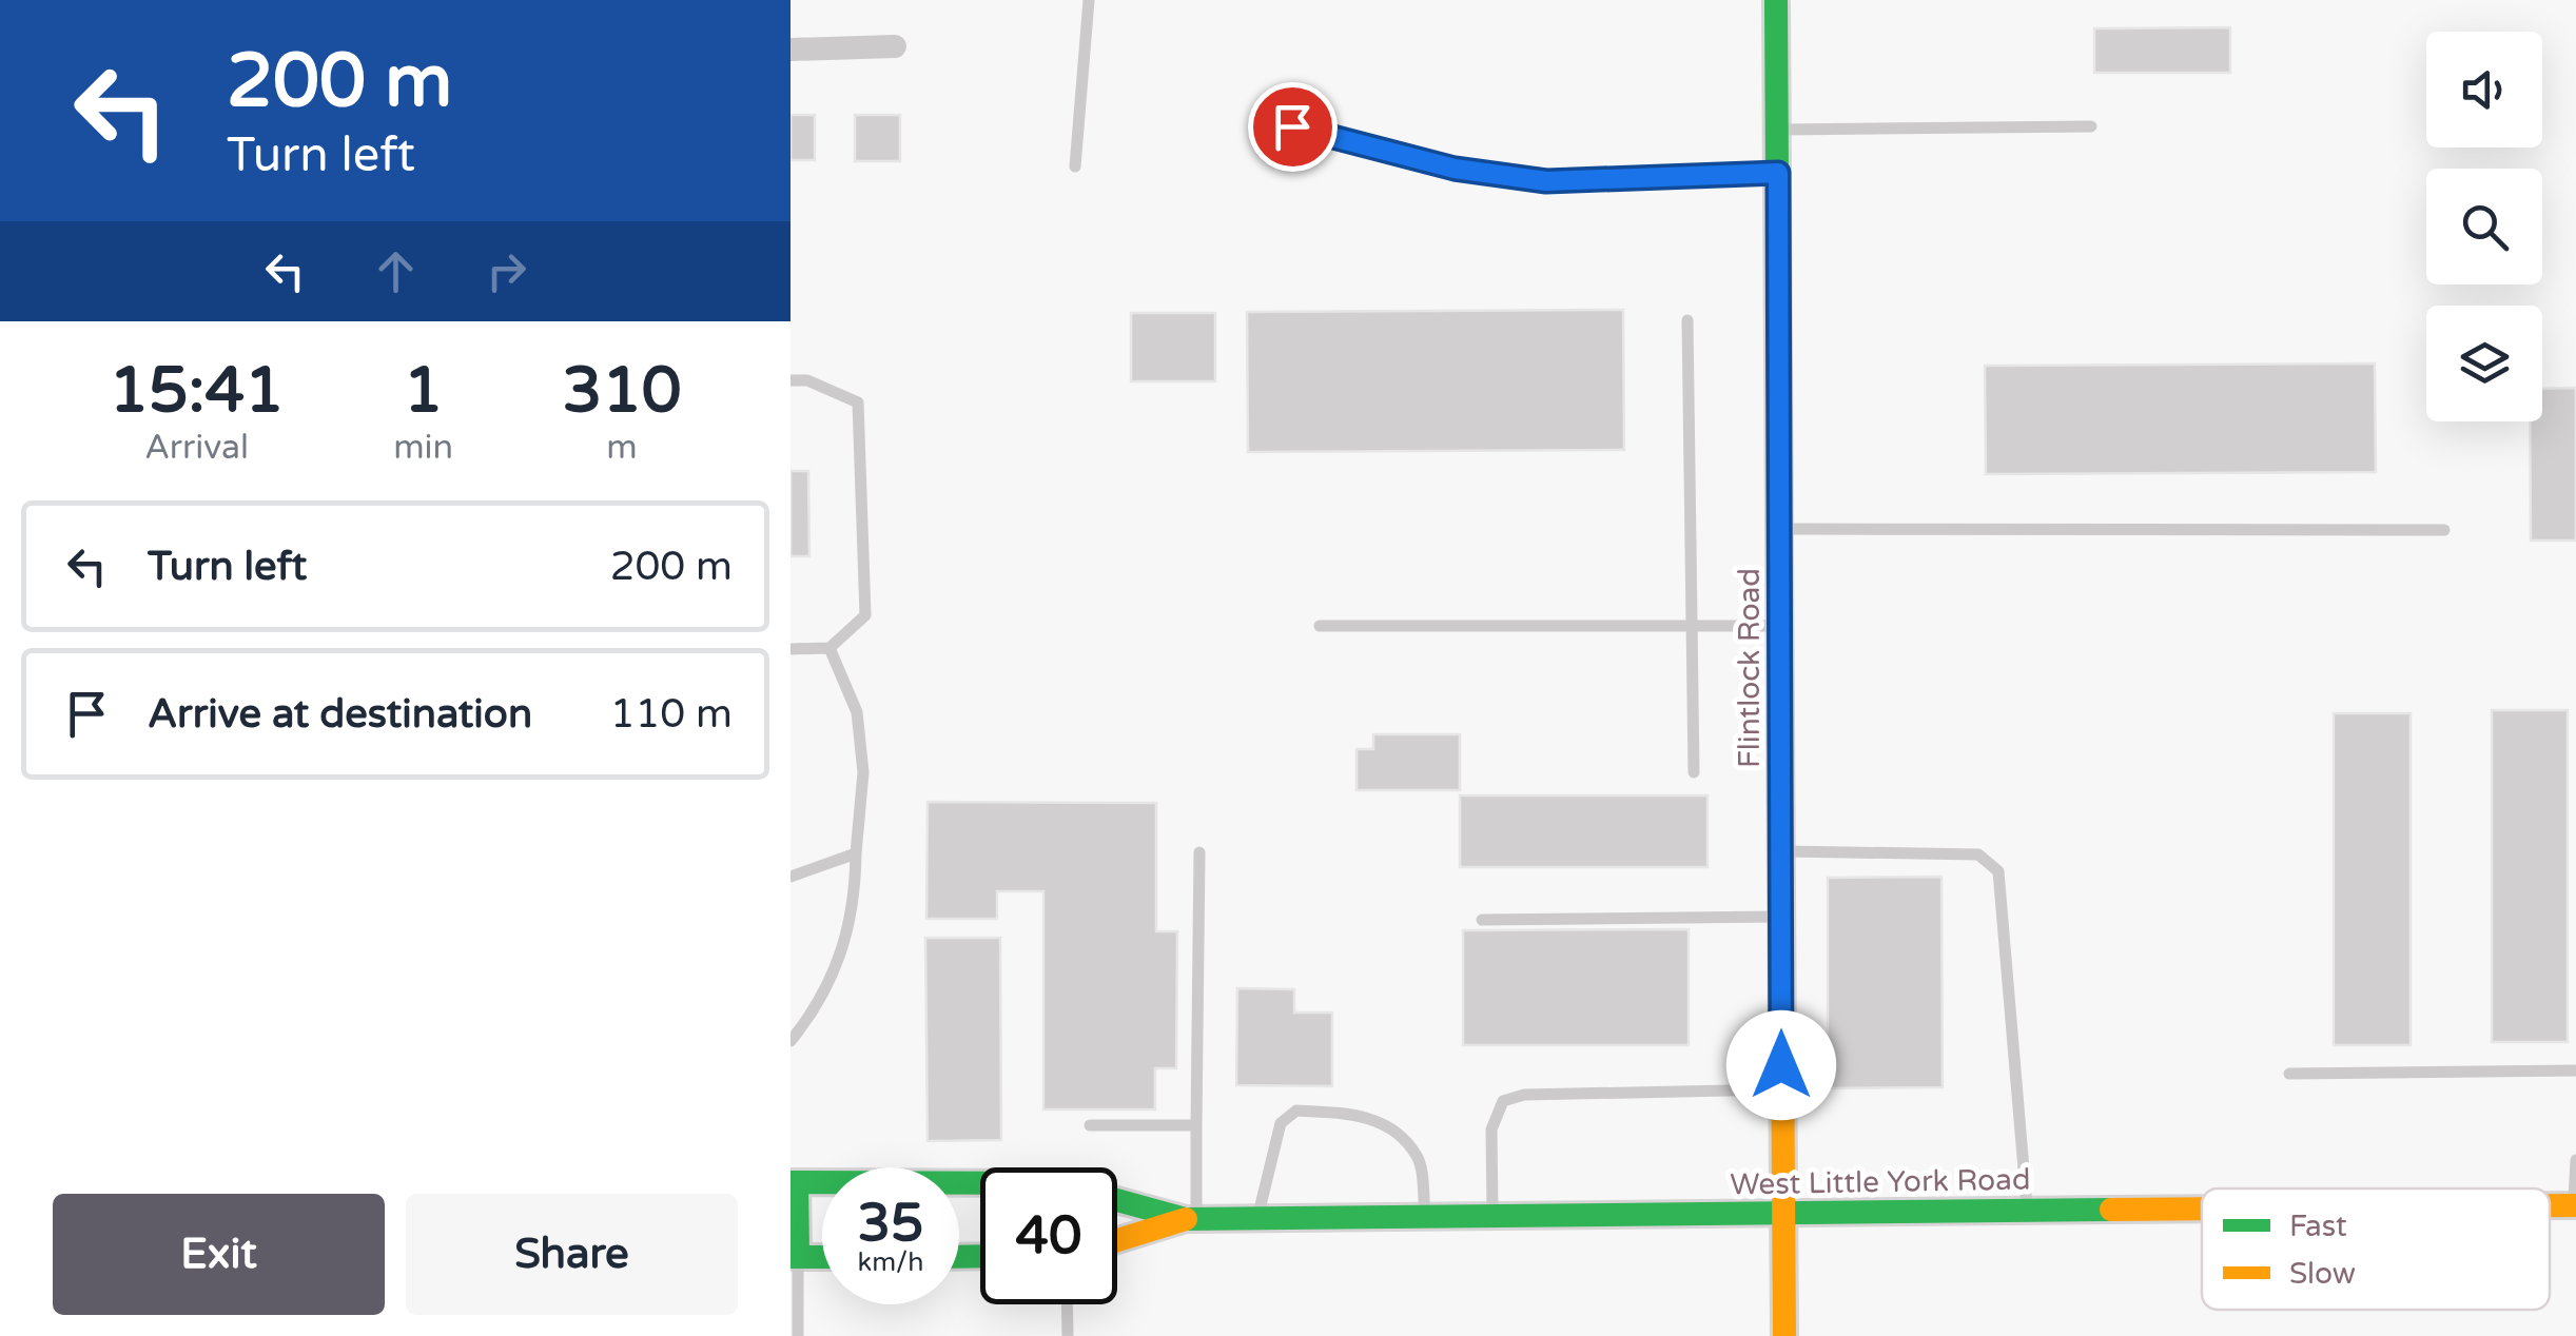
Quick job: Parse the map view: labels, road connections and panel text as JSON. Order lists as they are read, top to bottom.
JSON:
{
  "streets": {
    "main road": ["Flintlock Road", "West Little York Road"]
  },
  "crossings": [
    ["Flintlock Road", "West Little York Road"]
  ],
  "legend": ["Fast", "Slow"],
  "page": {
    "turn": ["200 m", "Turn left"],
    "eta": [
      "15:41",
      "Arrival",
      "1",
      "min",
      "310",
      "m"
    ],
    "list": [
      {
        "name": "Turn left",
        "value": "200 m"
      },
      {
        "name": "Arrive at destination",
        "value": "110 m"
      }
    ],
    "speed": "35 km/h",
    "limit": "40",
    "buttons": ["Exit", "Share"]
  }
}
